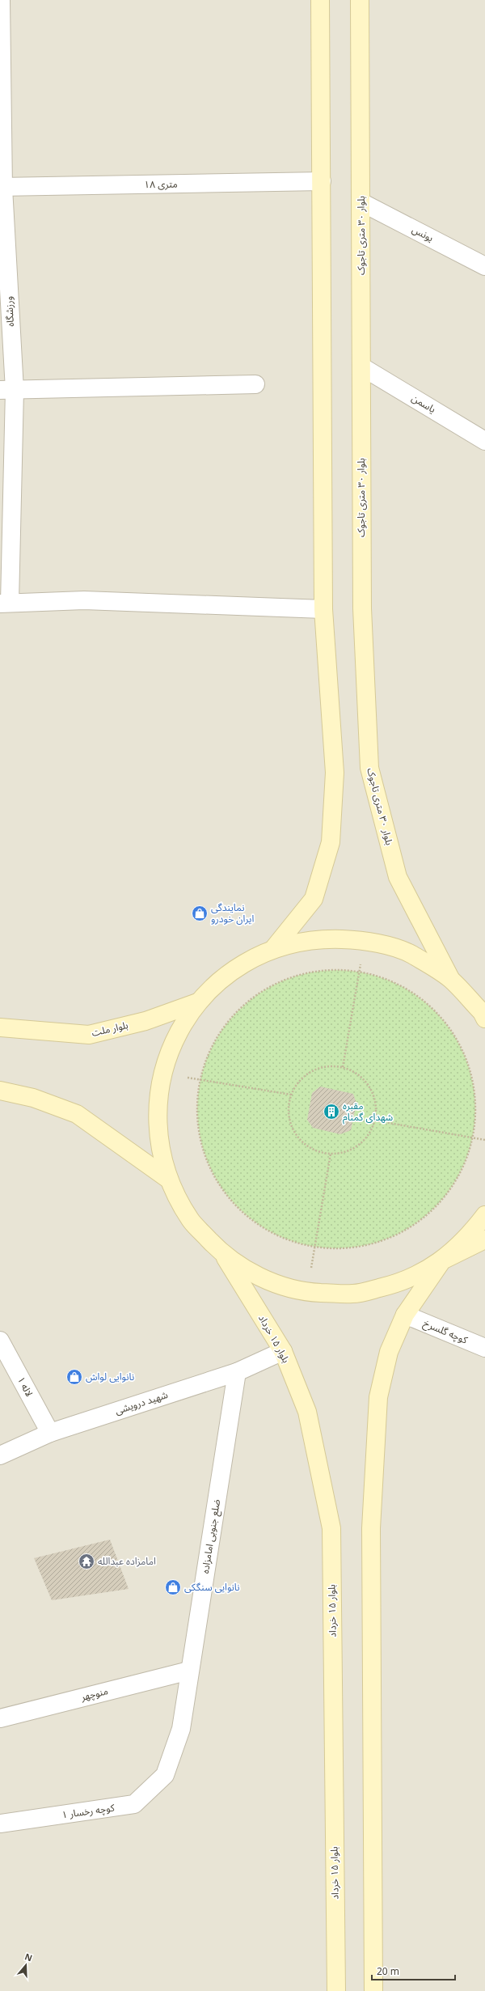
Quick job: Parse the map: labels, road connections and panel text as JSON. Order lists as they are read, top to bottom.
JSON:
{
  "streets": {
    "main road": ["بلوار ۳۰ متری تاجوک", "بلوار ملت", "بلوار ۱۵ خرداد"],
    "street": [
      "۱۸ متری",
      "یونس",
      "ورزشگاه",
      "یاسمن",
      "کوچه گلسرخ",
      "لاله ۱",
      "شهید درویشی",
      "ضلع جنوبی امامزاده",
      "منوچهر",
      "کوچه رخسار ۱"
    ]
  },
  "crossings": [
    ["۱۸ متری", "ورزشگاه"],
    ["یونس", "بلوار ۳۰ متری تاجوک"],
    ["بلوار ۳۰ متری تاجوک", "یاسمن"],
    ["بلوار ۱۵ خرداد", "شهید درویشی"],
    ["لاله ۱", "شهید درویشی"],
    ["شهید درویشی", "ضلع جنوبی امامزاده"],
    ["ضلع جنوبی امامزاده", "منوچهر"],
    ["ضلع جنوبی امامزاده", "کوچه رخسار ۱"]
  ],
  "places": {
    "shop": ["نمایندگی ایران خودرو", "نانوایی لواش", "نانوایی سنگکی"],
    "building": ["مقبره شهدای گمنام"],
    "temple": ["امامزاده عبدالله"]
  },
  "scale_bar": "20 m",
  "north": "top"
}
